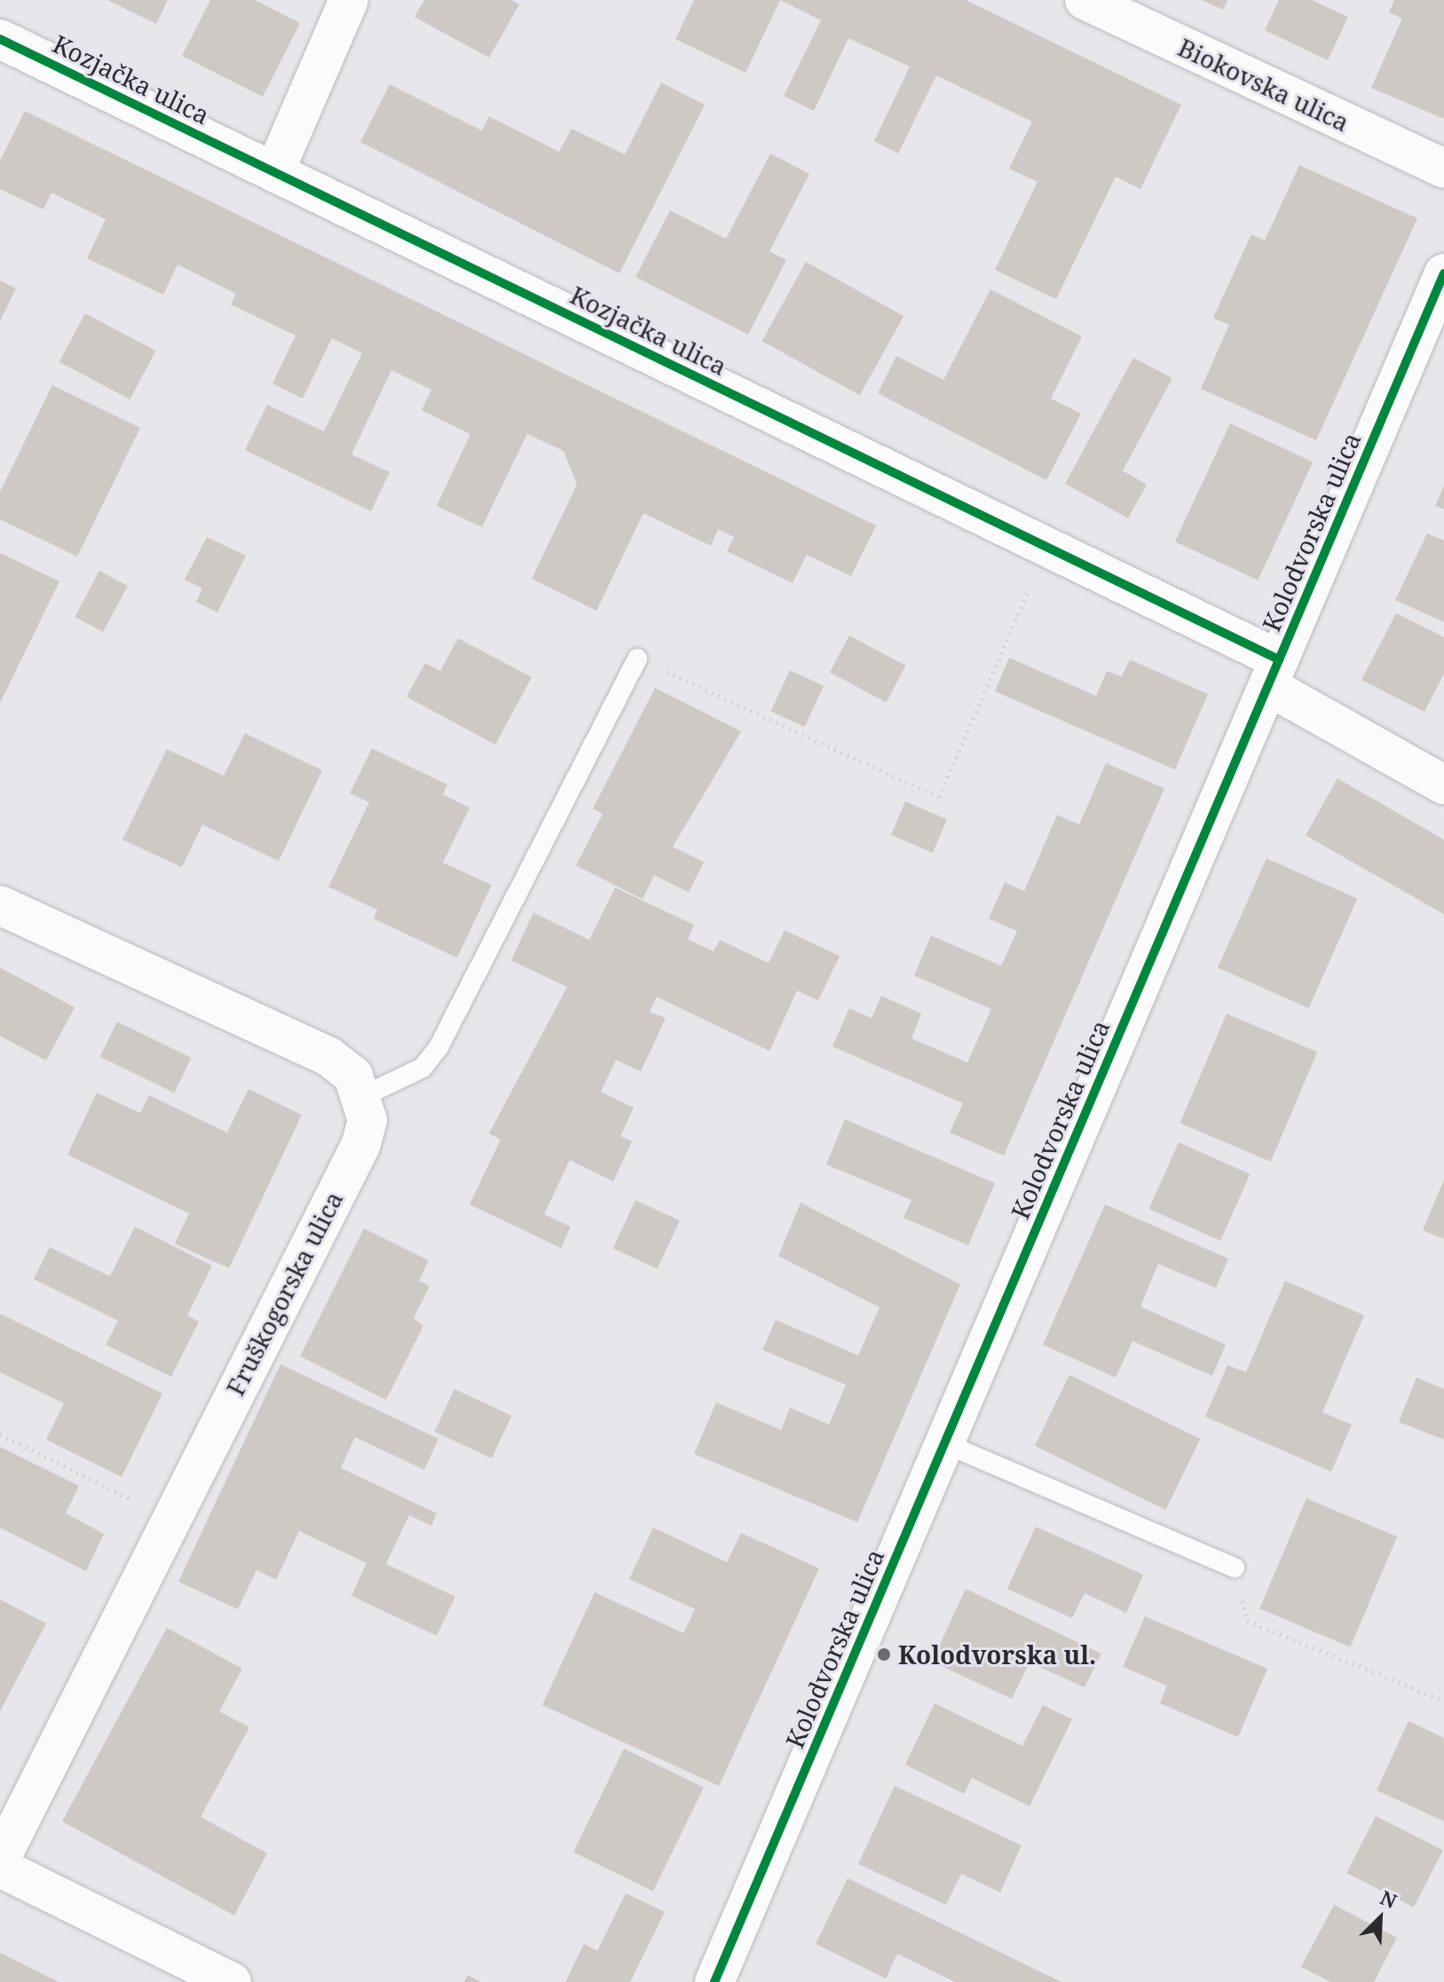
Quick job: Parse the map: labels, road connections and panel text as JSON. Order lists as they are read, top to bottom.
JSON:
{
  "streets": {
    "street": [
      "Kozjačka ulica",
      "Biokovska ulica",
      "Kolodvorska ulica",
      "Fruškogorska ulica"
    ]
  },
  "crossings": [
    ["Kozjačka ulica", "Kolodvorska ulica"]
  ],
  "places": ["Kolodvorska ul."],
  "north": "top right"
}
